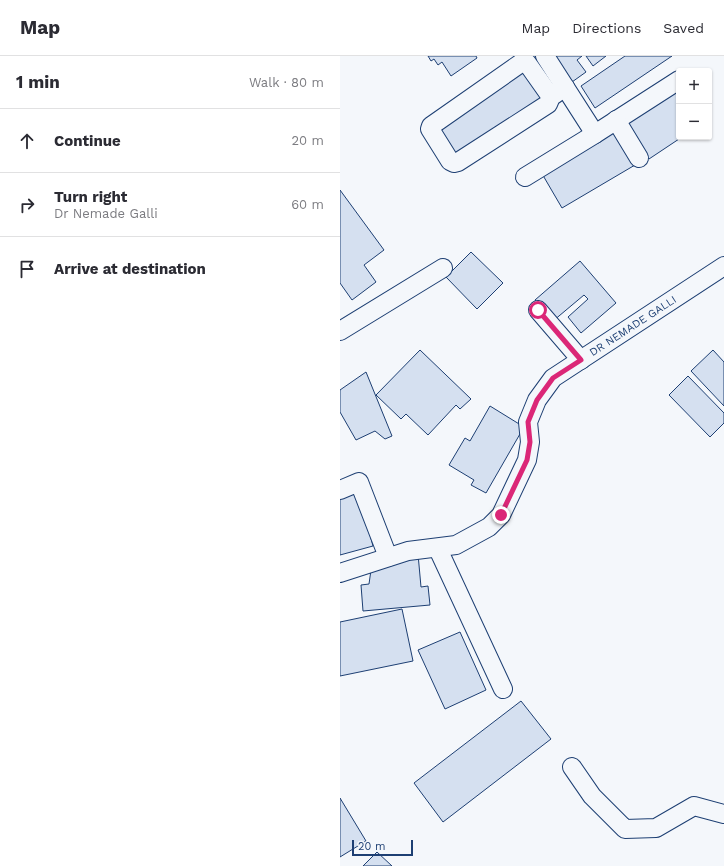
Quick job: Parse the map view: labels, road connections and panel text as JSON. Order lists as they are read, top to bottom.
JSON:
{
  "streets": {
    "street": ["DR NEMADE GALLI"]
  },
  "scale_bar": "20 m",
  "page": {
    "header": "Map",
    "nav": ["Map", "Directions", "Saved"],
    "heading": ["1 min", "Walk · 80 m"],
    "map_buttons": ["+", "−"],
    "list": [
      ["Continue", "20 m"],
      ["Turn right", "Dr Nemade Galli", "60 m"],
      "Arrive at destination"
    ],
    "scale": "20 m"
  }
}
